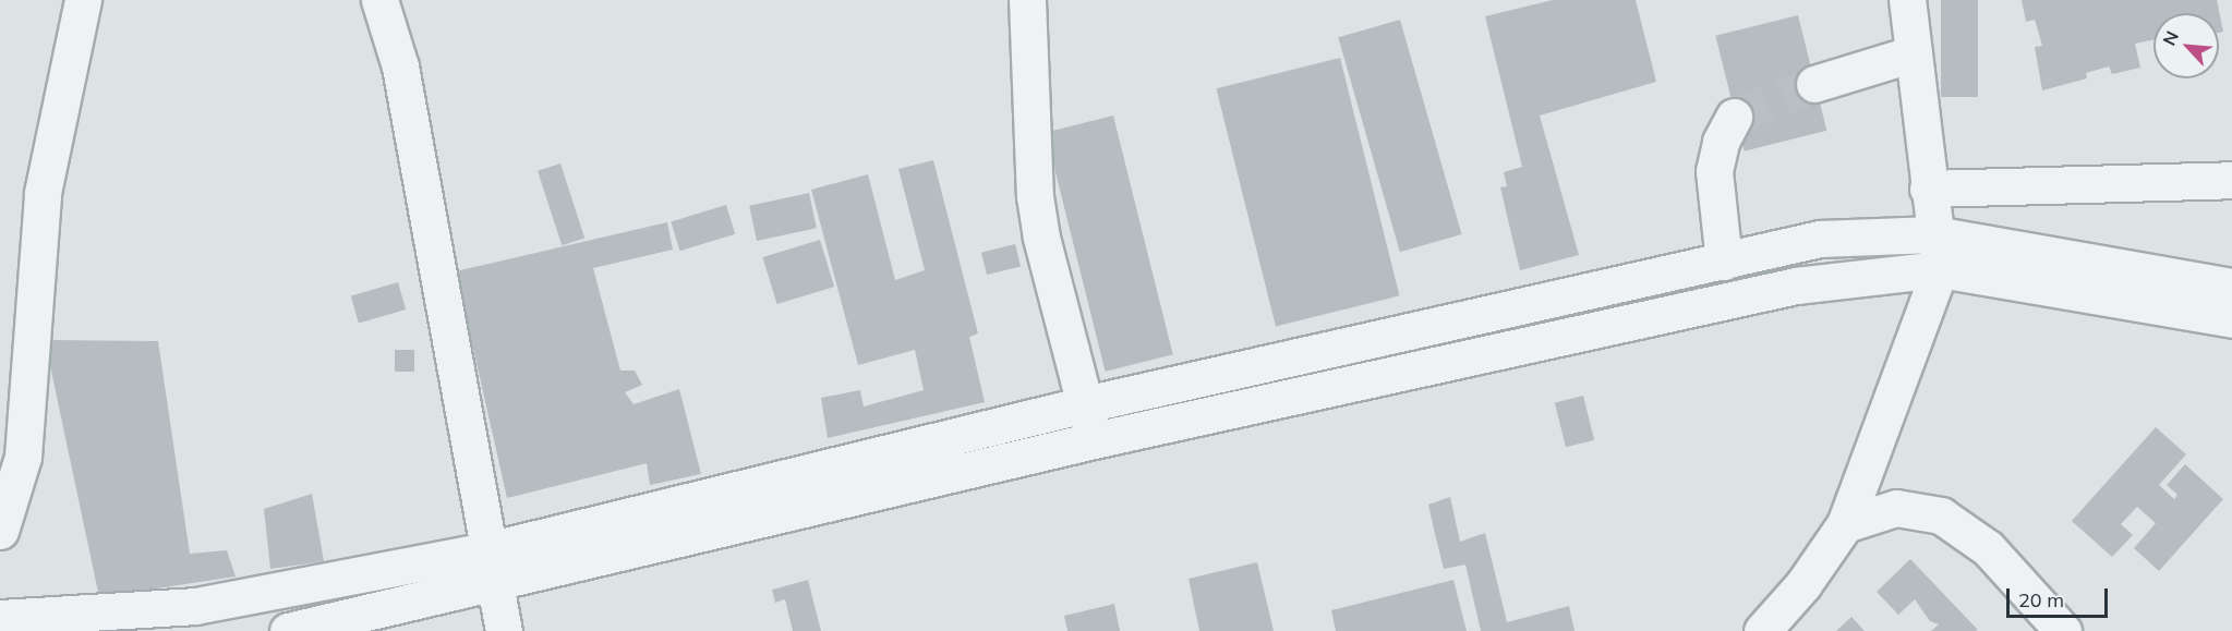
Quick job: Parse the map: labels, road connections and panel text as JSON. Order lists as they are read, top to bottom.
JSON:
{
  "scale_bar": "20 m",
  "north": "top left"
}
